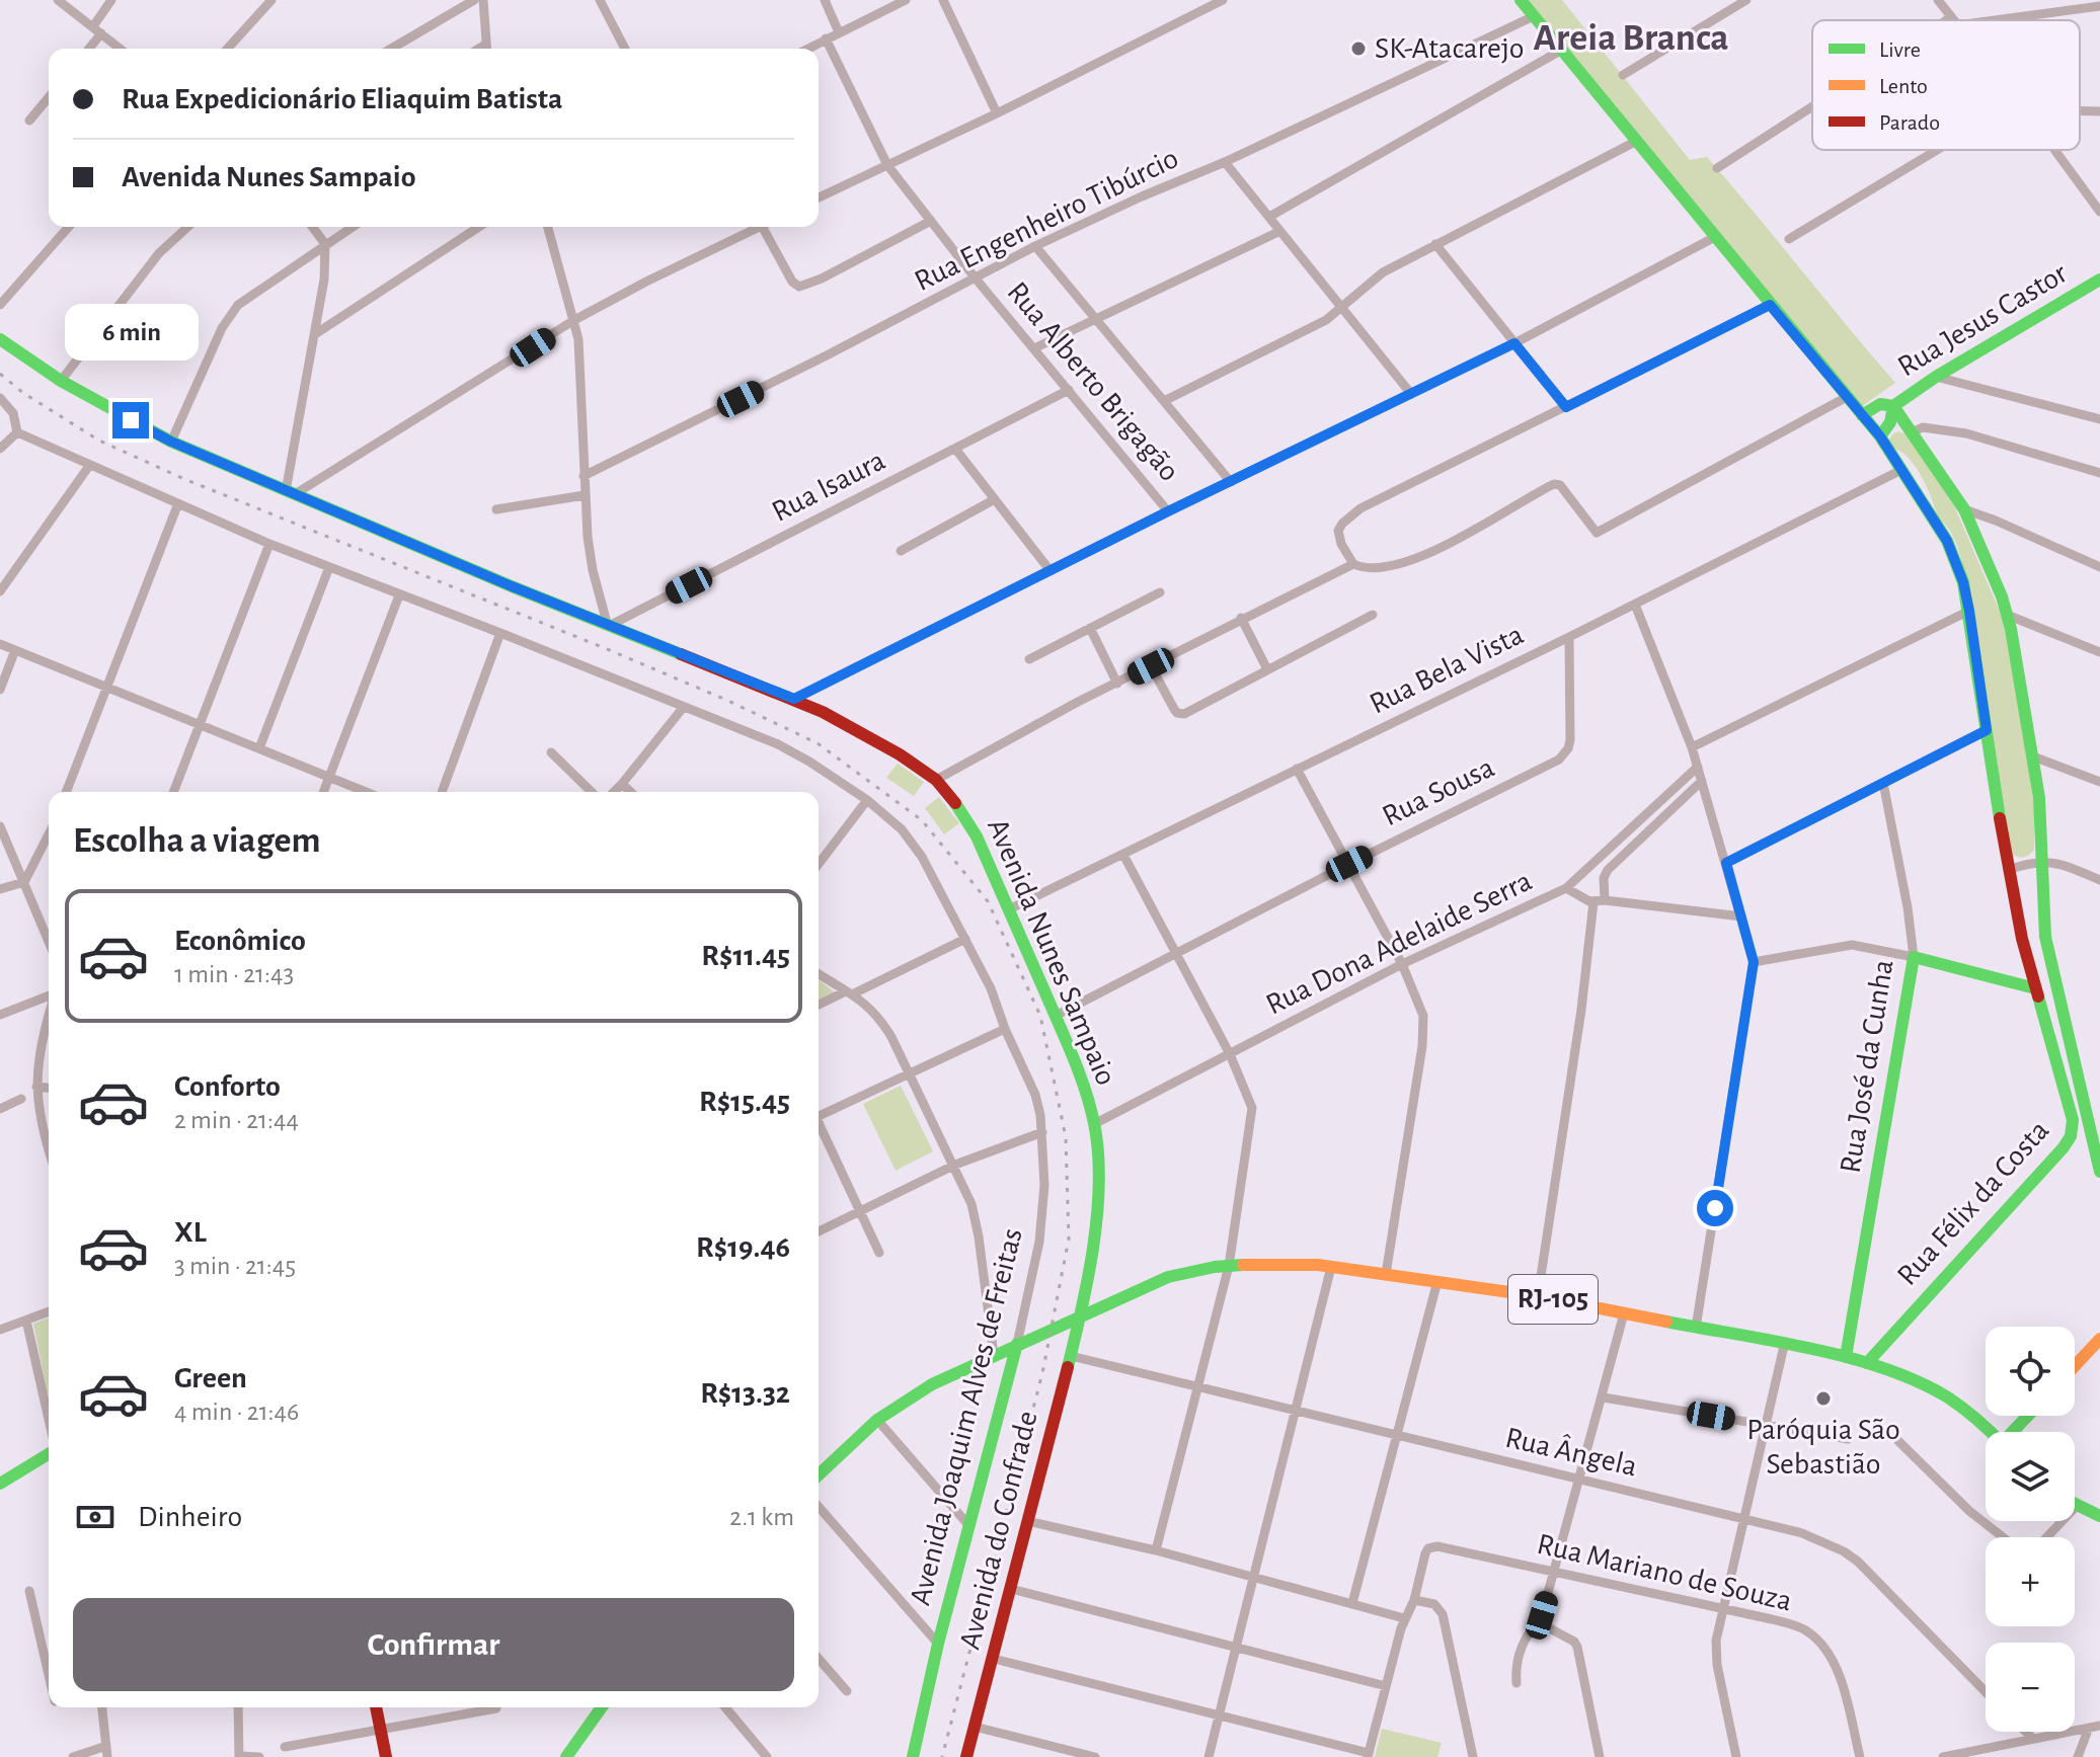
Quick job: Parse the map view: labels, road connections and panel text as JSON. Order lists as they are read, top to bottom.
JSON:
{
  "streets": {
    "street": [
      "Rua Engenheiro Tibúrcio",
      "Rua Jesus Castor",
      "Rua Alberto Brigagão",
      "Rua Isaura",
      "Rua Bela Vista",
      "Rua Sousa",
      "Rua Dona Adelaide Serra",
      "Avenida Nunes Sampaio",
      "Rua José da Cunha",
      "Rua Félix da Costa",
      "RJ-105",
      "Avenida Joaquim Alves de Freitas",
      "Rua Ângela",
      "Avenida do Confrade",
      "Rua Mariano de Souza"
    ]
  },
  "crossings": [
    ["Rua Engenheiro Tibúrcio", "Rua Alberto Brigagão"],
    ["Rua Alberto Brigagão", "Rua Isaura"],
    ["Rua Isaura", "Avenida Nunes Sampaio"],
    ["Rua Bela Vista", "Rua Sousa"],
    ["Rua Bela Vista", "Avenida Nunes Sampaio"],
    ["Rua Sousa", "Avenida Nunes Sampaio"],
    ["Rua Dona Adelaide Serra", "Avenida Nunes Sampaio"],
    ["Avenida Nunes Sampaio", "RJ-105"],
    ["Avenida Nunes Sampaio", "Avenida do Confrade"],
    ["Rua José da Cunha", "RJ-105"],
    ["Rua Félix da Costa", "RJ-105"],
    ["RJ-105", "Avenida Joaquim Alves de Freitas"],
    ["RJ-105", "Avenida do Confrade"],
    ["Rua Ângela", "Avenida do Confrade"]
  ],
  "districts": ["Areia Branca"],
  "places": ["SK-Atacarejo", "Paróquia São Sebastião"],
  "legend": ["Livre", "Lento", "Parado"],
  "page": {
    "banner": ["Rua Expedicionário Eliaquim Batista", "Avenida Nunes Sampaio"],
    "bubble": "6 min",
    "heading": "Escolha a viagem",
    "list": [
      {
        "name": "Econômico",
        "note": "1 min · 21:43",
        "value": "R$11.45"
      },
      {
        "name": "Conforto",
        "note": "2 min · 21:44",
        "value": "R$15.45"
      },
      {
        "name": "XL",
        "note": "3 min · 21:45",
        "value": "R$19.46"
      },
      {
        "name": "Green",
        "note": "4 min · 21:46",
        "value": "R$13.32"
      }
    ],
    "map_buttons": ["+", "−"],
    "pay": ["Dinheiro", "2.1 km"],
    "buttons": "Confirmar"
  }
}
